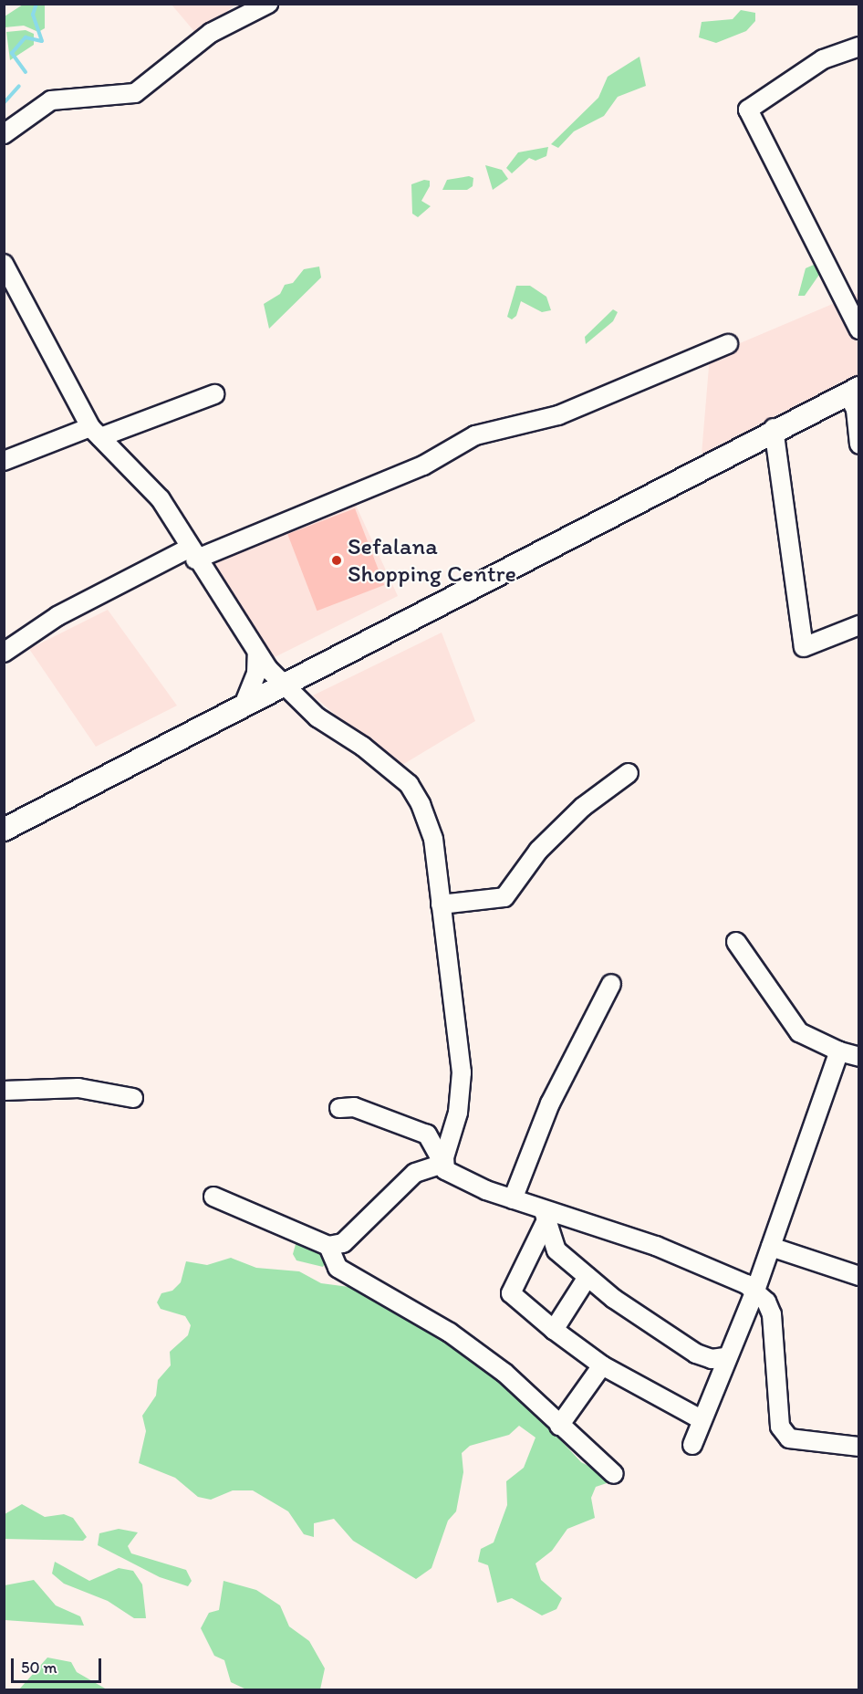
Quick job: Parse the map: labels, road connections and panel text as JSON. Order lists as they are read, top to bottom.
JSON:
{
  "places": ["Sefalana Shopping Centre"],
  "scale_bar": "50 m"
}
